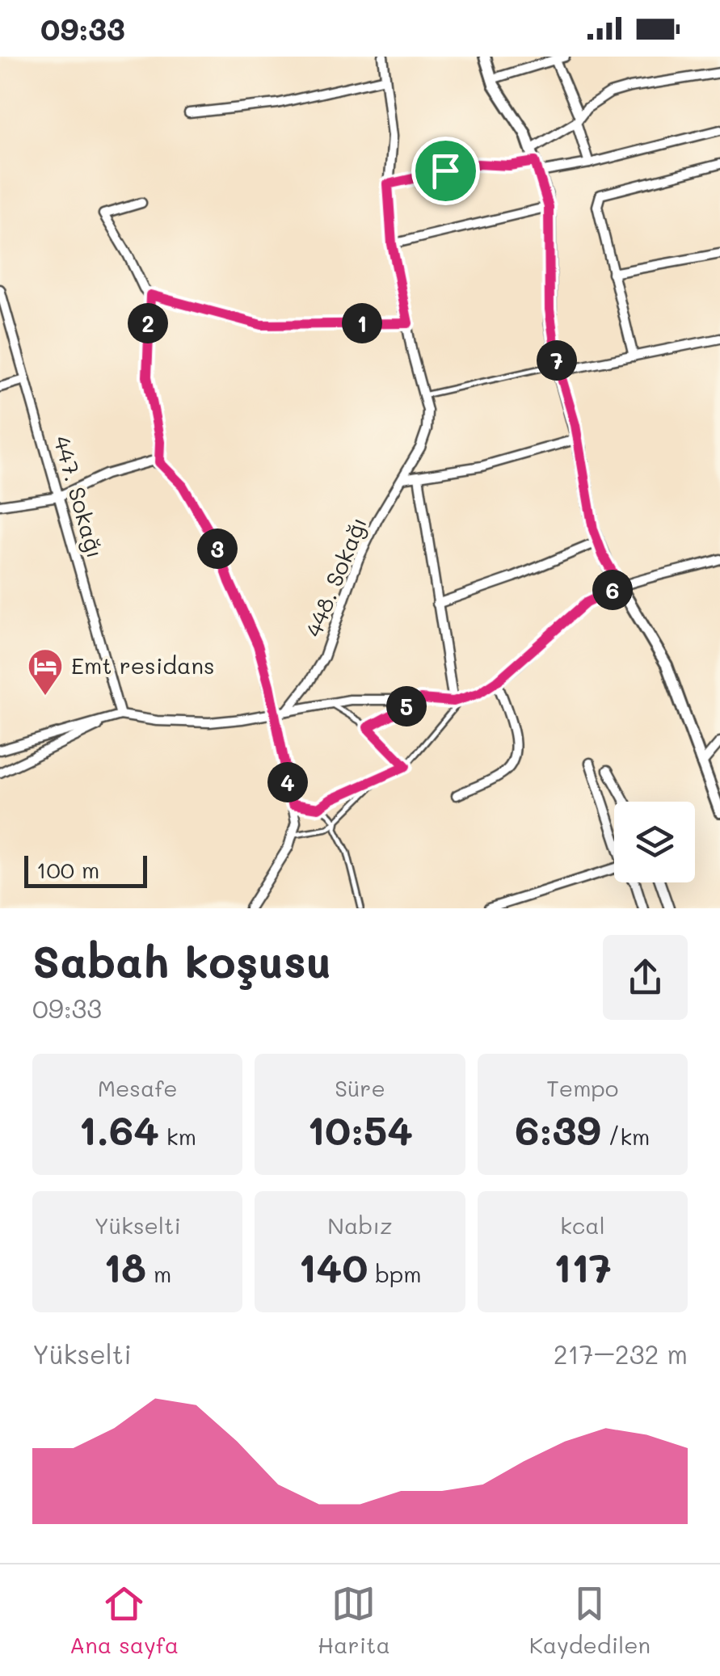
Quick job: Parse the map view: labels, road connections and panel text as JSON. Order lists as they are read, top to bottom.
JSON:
{
  "streets": {
    "street": ["447. Sokağı", "448. Sokağı"]
  },
  "places": {
    "hotel": ["Emt residans"]
  },
  "scale_bar": "100 m",
  "page": {
    "status": "09:33",
    "pins": [
      "1",
      "2",
      "7",
      "3",
      "6",
      "5",
      "4"
    ],
    "scale": "100 m",
    "heading": ["Sabah koşusu", "09:33"],
    "stats": [
      ["Mesafe", "1.64 km"],
      ["Süre", "10:54"],
      ["Tempo", "6:39 /km"],
      ["Yükselti", "18 m"],
      ["Nabız", "140 bpm"],
      ["kcal", "117"]
    ],
    "chart": ["Yükselti", "217–232 m"],
    "tabs": ["Ana sayfa", "Harita", "Kaydedilen"]
  }
}
